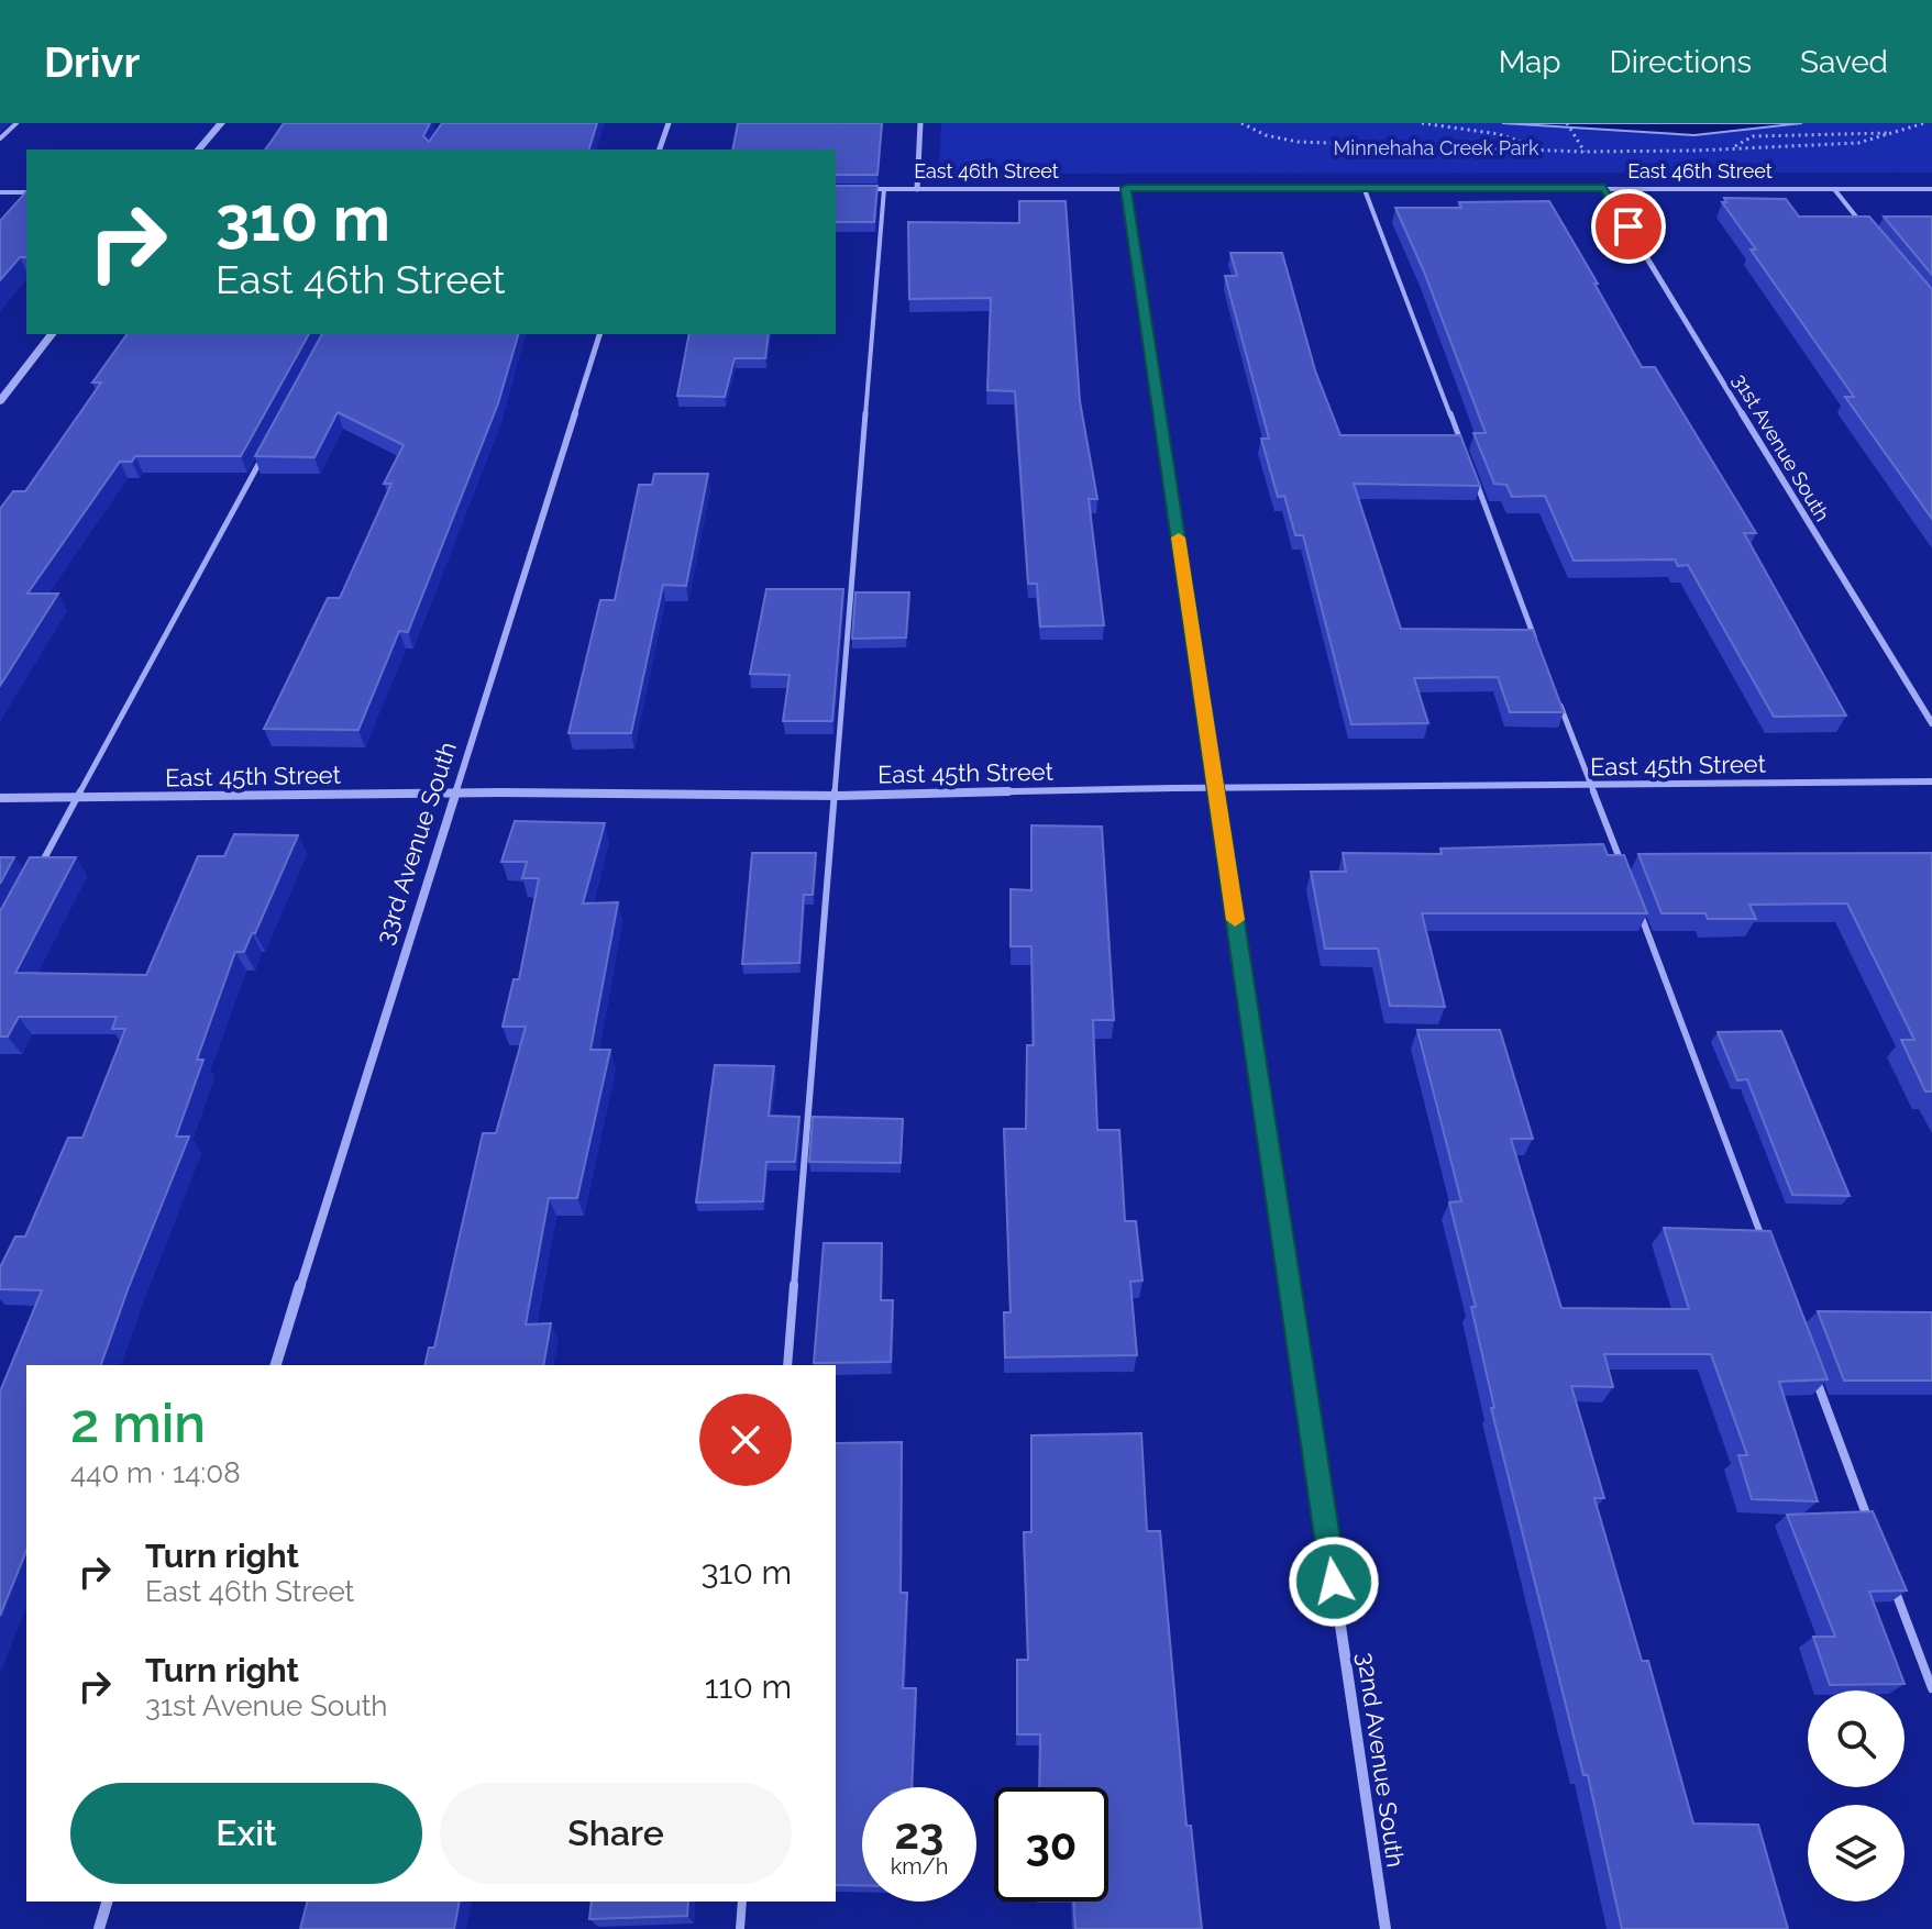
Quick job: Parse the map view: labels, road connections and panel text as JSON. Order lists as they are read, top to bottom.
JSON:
{
  "streets": {
    "street": [
      "East 46th Street",
      "31st Avenue South",
      "East 45th Street",
      "33rd Avenue South",
      "32nd Avenue South"
    ]
  },
  "crossings": [
    ["East 46th Street", "31st Avenue South"],
    ["East 46th Street", "32nd Avenue South"],
    ["East 45th Street", "33rd Avenue South"],
    ["East 45th Street", "32nd Avenue South"]
  ],
  "parks": ["Minnehaha Creek Park"],
  "page": {
    "header": "Drivr",
    "nav": ["Map", "Directions", "Saved"],
    "turn": ["310 m", "East 46th Street"],
    "heading": ["2 min", "440 m · 14:08"],
    "list": [
      {
        "name": "Turn right",
        "note": "East 46th Street",
        "value": "310 m"
      },
      {
        "name": "Turn right",
        "note": "31st Avenue South",
        "value": "110 m"
      }
    ],
    "buttons": ["Exit", "Share"],
    "speed": "23 km/h",
    "limit": "30"
  }
}
